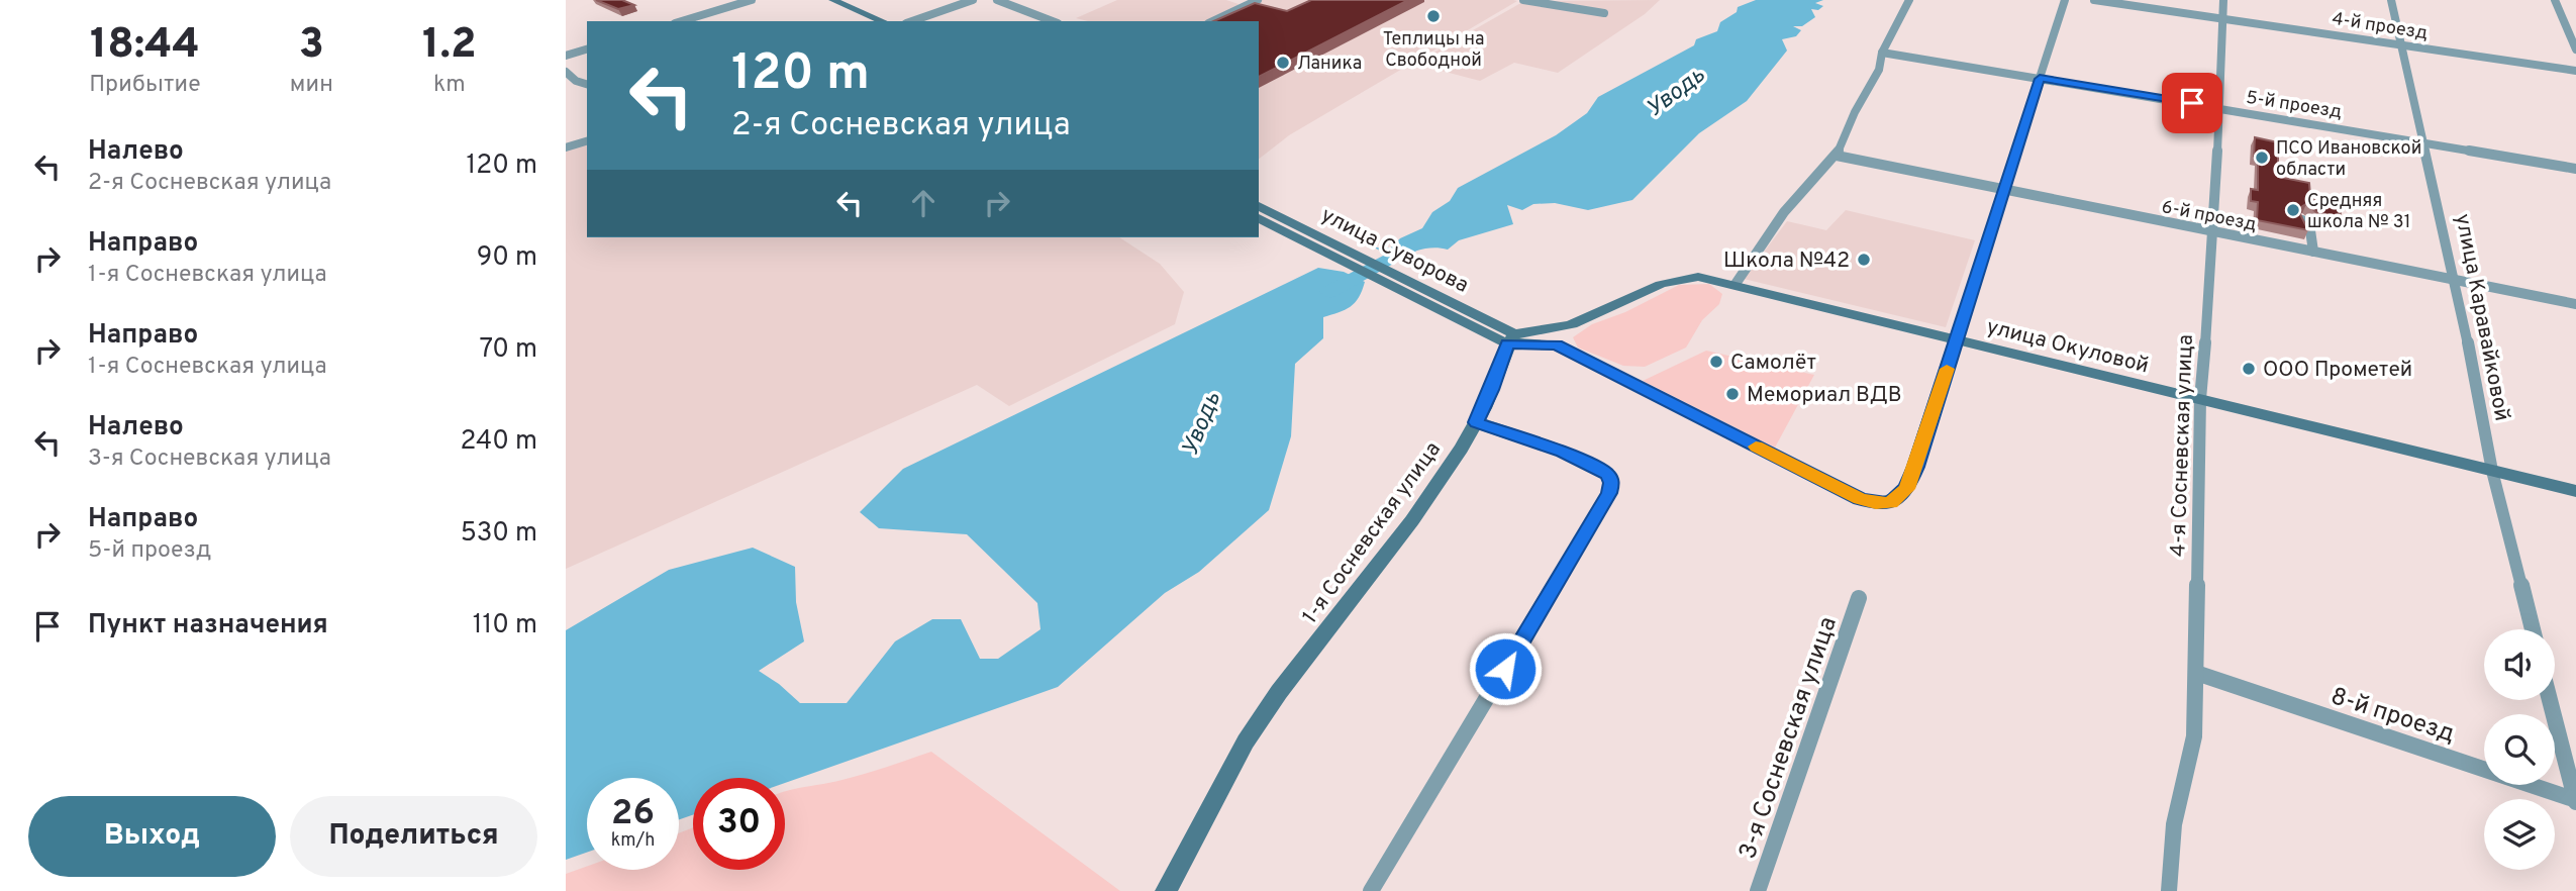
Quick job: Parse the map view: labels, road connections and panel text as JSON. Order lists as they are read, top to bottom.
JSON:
{
  "streets": {
    "main road": ["улица Суворова", "улица Окуловой", "1-я Сосневская улица"],
    "street": [
      "4-й проезд",
      "5-й проезд",
      "6-й проезд",
      "улица Каравайковой",
      "4-я Сосневская улица",
      "8-й проезд",
      "3-я Сосневская улица"
    ]
  },
  "crossings": [
    ["4-й проезд", "улица Каравайковой"],
    ["4-й проезд", "4-я Сосневская улица"],
    ["5-й проезд", "улица Каравайковой"],
    ["5-й проезд", "4-я Сосневская улица"],
    ["6-й проезд", "улица Каравайковой"],
    ["6-й проезд", "4-я Сосневская улица"],
    ["улица Суворова", "улица Окуловой"],
    ["улица Суворова", "1-я Сосневская улица"],
    ["улица Каравайковой", "улица Окуловой"],
    ["улица Окуловой", "4-я Сосневская улица"],
    ["улица Окуловой", "1-я Сосневская улица"],
    ["4-я Сосневская улица", "8-й проезд"]
  ],
  "water": ["Уводь"],
  "places": [
    "Теплицы на Свободной",
    "Ланика",
    "ПСО Ивановской области",
    "Средняя школа № 31",
    "Школа №42",
    "Самолёт",
    "ООО Прометей",
    "Мемориал ВДВ"
  ],
  "page": {
    "eta": [
      "18:44",
      "Прибытие",
      "3",
      "мин",
      "1.2",
      "km"
    ],
    "turn": ["120 m", "2-я Сосневская улица"],
    "list": [
      {
        "name": "Налево",
        "note": "2-я Сосневская улица",
        "value": "120 m"
      },
      {
        "name": "Направо",
        "note": "1-я Сосневская улица",
        "value": "90 m"
      },
      {
        "name": "Направо",
        "note": "1-я Сосневская улица",
        "value": "70 m"
      },
      {
        "name": "Налево",
        "note": "3-я Сосневская улица",
        "value": "240 m"
      },
      {
        "name": "Направо",
        "note": "5-й проезд",
        "value": "530 m"
      },
      {
        "name": "Пункт назначения",
        "value": "110 m"
      }
    ],
    "speed": "26 km/h",
    "limit": "30",
    "buttons": ["Выход", "Поделиться"]
  }
}
